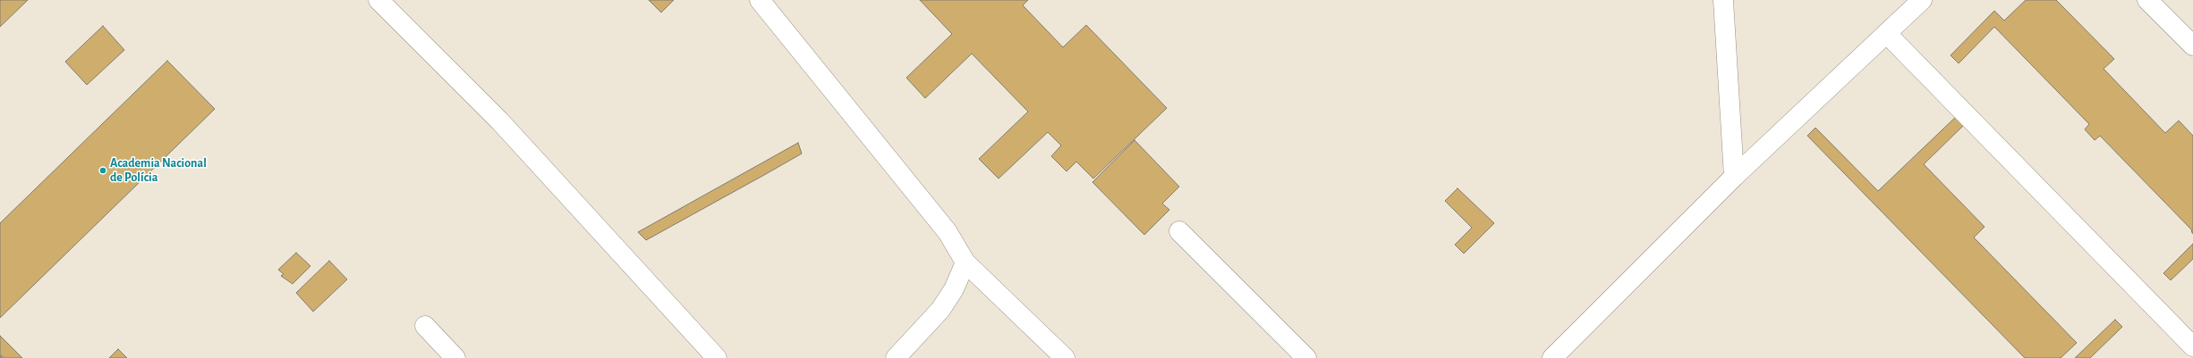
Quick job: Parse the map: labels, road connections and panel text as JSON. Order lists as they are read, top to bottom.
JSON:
{
  "places": ["Academia Nacional de Polícia"]
}
